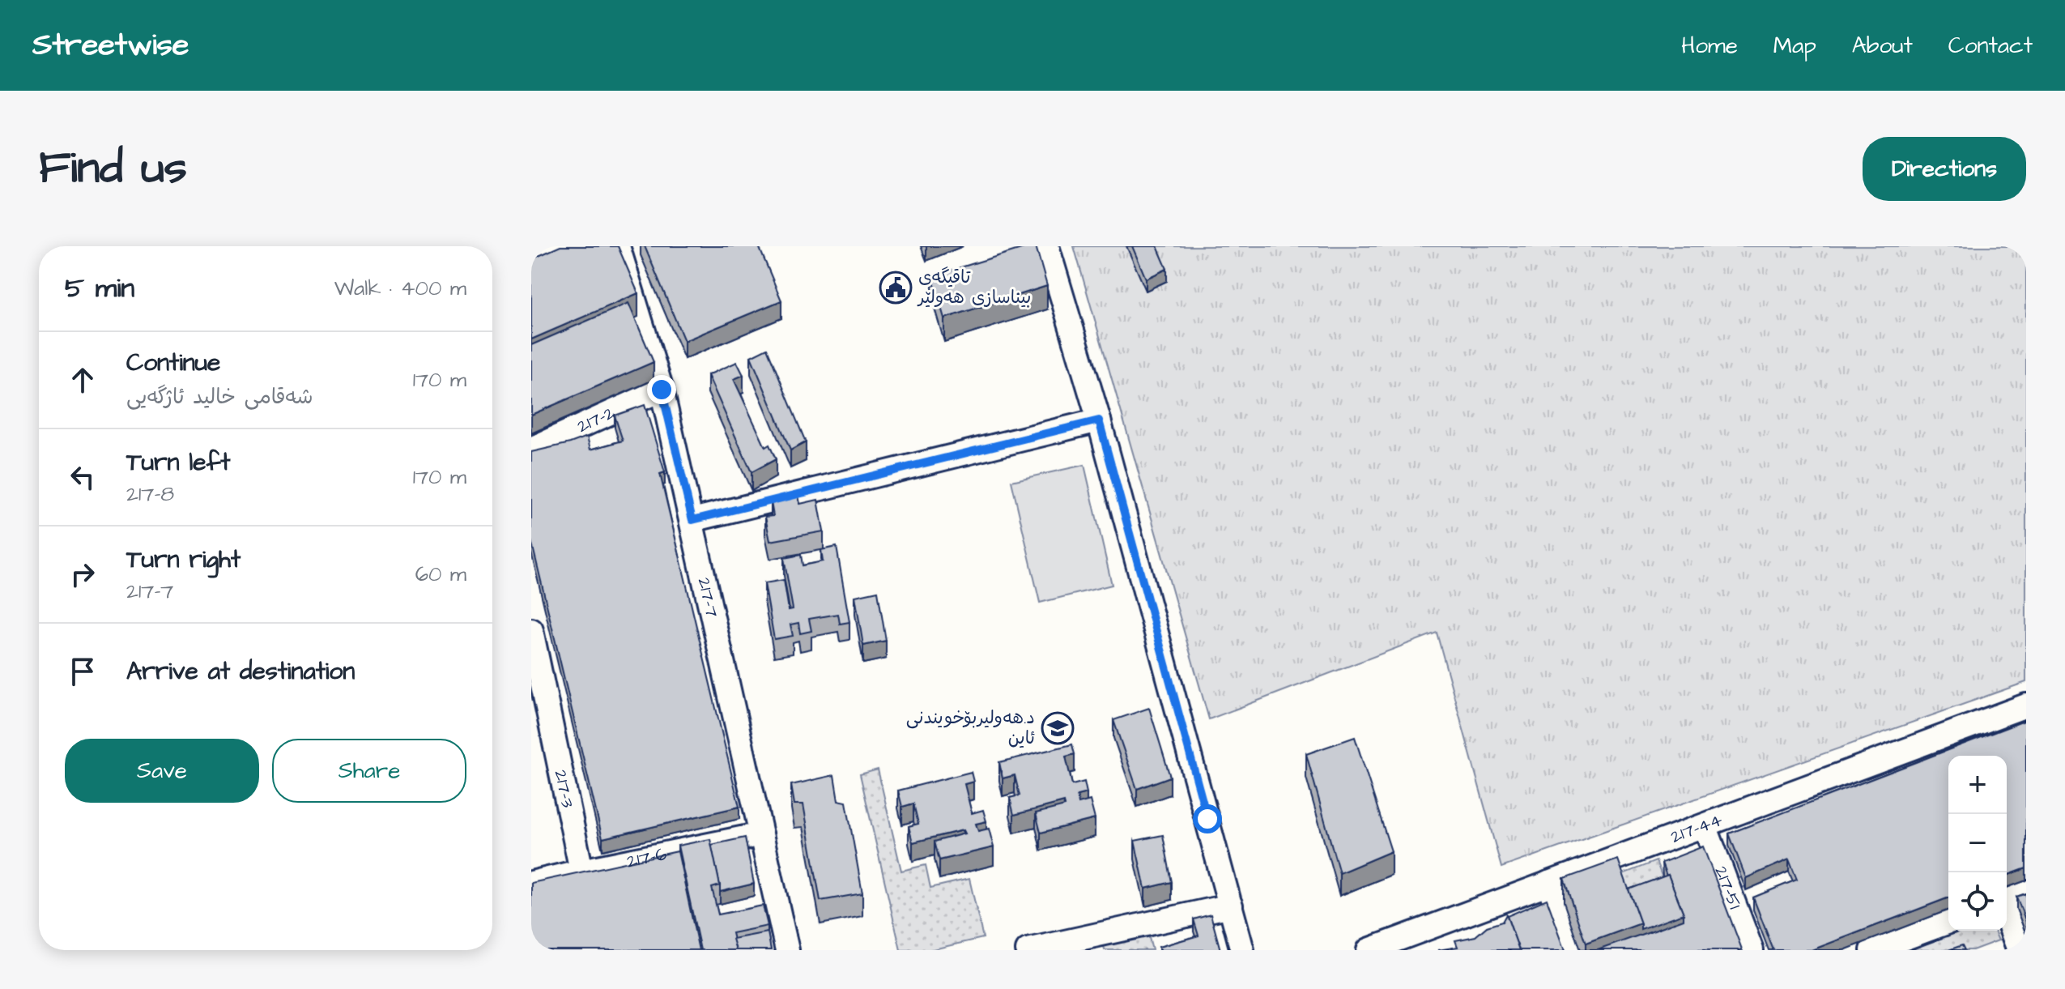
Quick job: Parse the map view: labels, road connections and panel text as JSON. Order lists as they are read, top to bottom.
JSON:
{
  "streets": {
    "street": [
      "217-2",
      "217-7",
      "217-3",
      "217-44",
      "217-6",
      "217-51"
    ]
  },
  "crossings": [
    ["217-2", "217-7"],
    ["217-7", "217-6"],
    ["217-3", "217-6"],
    ["217-44", "217-51"]
  ],
  "places": {
    "public building": ["تاقیگەی بیناسازی هەولێر"],
    "school or university": ["د.هه‌ولیربۆخویندنی ئاین"]
  },
  "page": {
    "header": "Streetwise",
    "nav": [
      "Home",
      "Map",
      "About",
      "Contact"
    ],
    "title": "Find us",
    "buttons": [
      "Directions",
      ["Save", "Share"]
    ],
    "heading": ["5 min", "Walk · 400 m"],
    "list": [
      ["Continue", "شەقامی خالید ئاژگەیی", "170 m"],
      ["Turn left", "217-8", "170 m"],
      ["Turn right", "217-7", "60 m"],
      "Arrive at destination"
    ],
    "map_buttons": ["+", "−"]
  }
}
